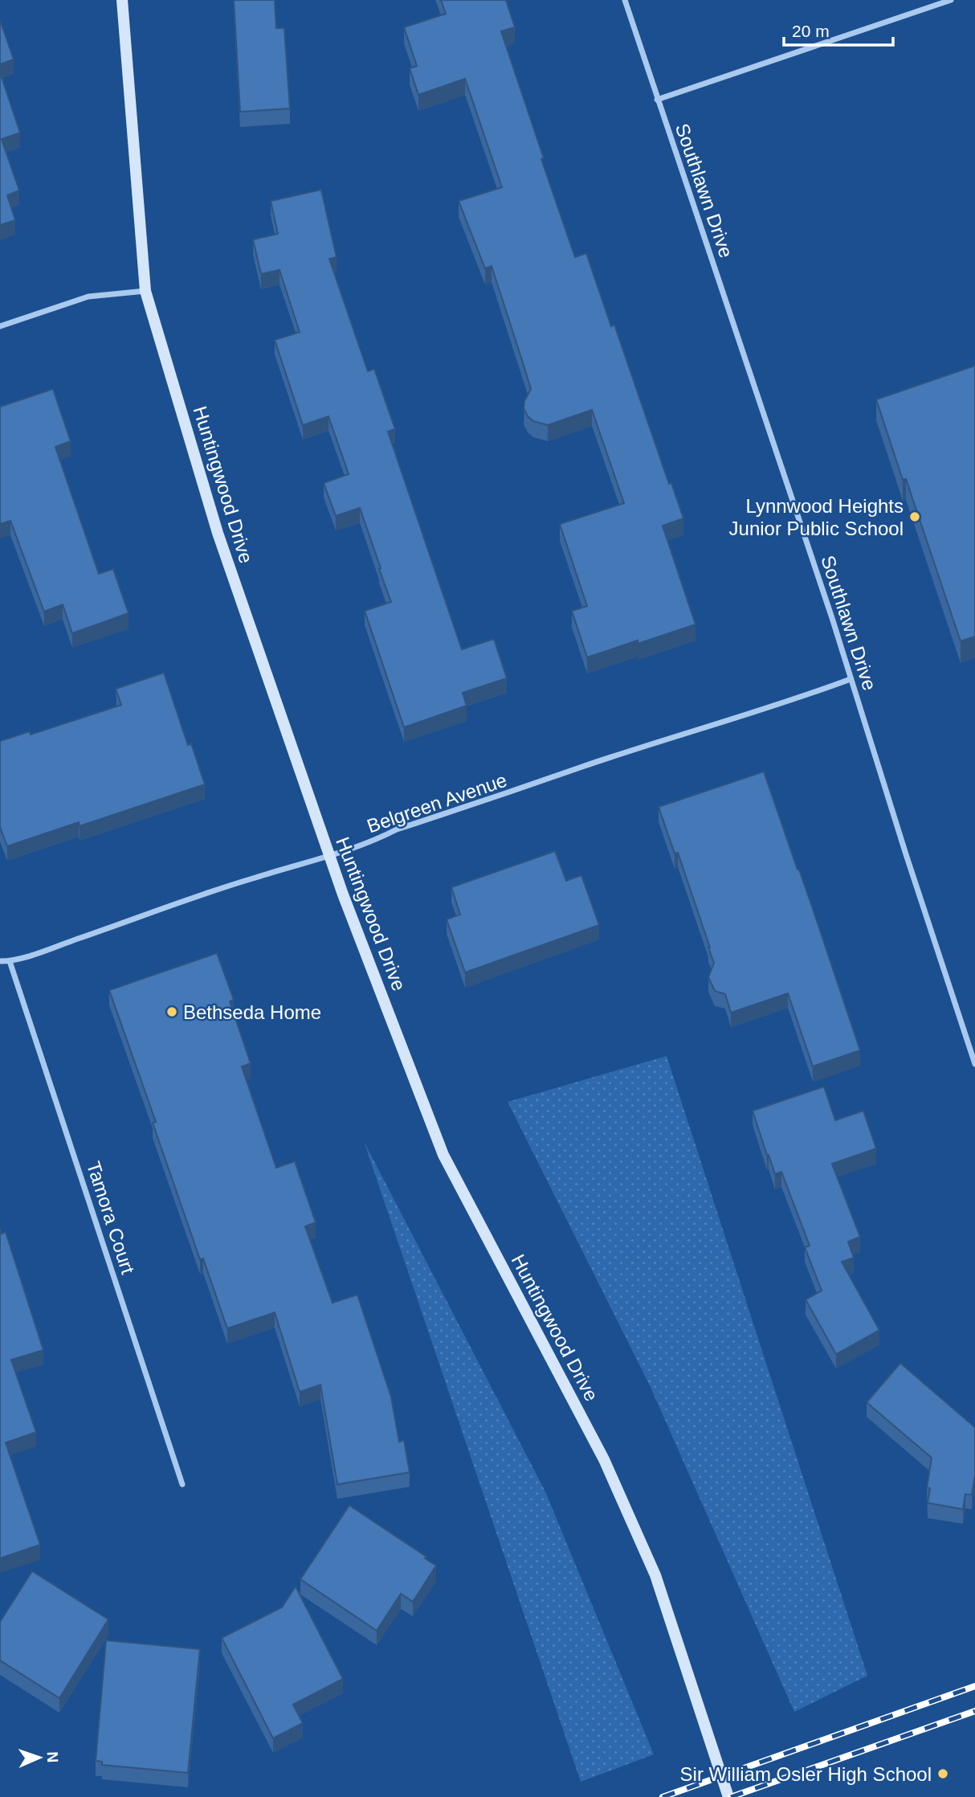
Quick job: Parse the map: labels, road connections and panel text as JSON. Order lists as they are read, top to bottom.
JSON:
{
  "streets": {
    "street": [
      "Southlawn Drive",
      "Huntingwood Drive",
      "Belgreen Avenue",
      "Tamora Court"
    ]
  },
  "crossings": [
    ["Southlawn Drive", "Belgreen Avenue"],
    ["Huntingwood Drive", "Belgreen Avenue"],
    ["Belgreen Avenue", "Tamora Court"]
  ],
  "places": ["Lynnwood Heights Junior Public School", "Bethseda Home", "Sir William Osler High School"],
  "scale_bar": "20 m",
  "north": "right"
}
